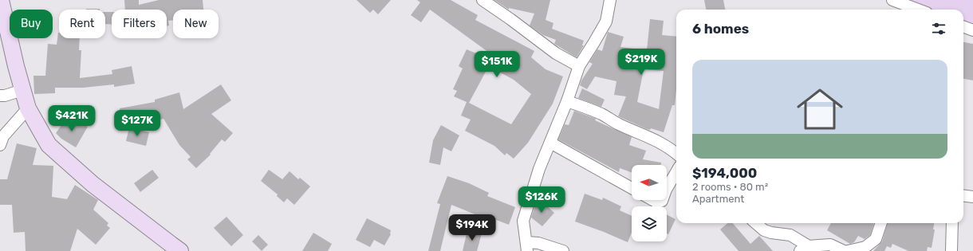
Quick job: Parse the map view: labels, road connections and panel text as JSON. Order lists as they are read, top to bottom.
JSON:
{
  "north": "left",
  "page": {
    "chip": [
      "Buy",
      "Rent",
      "Filters",
      "New"
    ],
    "heading": "6 homes",
    "list": [
      {
        "name": "$194,000",
        "note": "2 rooms · 80 m² · Apartment"
      }
    ],
    "price": [
      "$219K",
      "$151K",
      "$421K",
      "$127K",
      "$126K",
      "$194K"
    ]
  }
}
